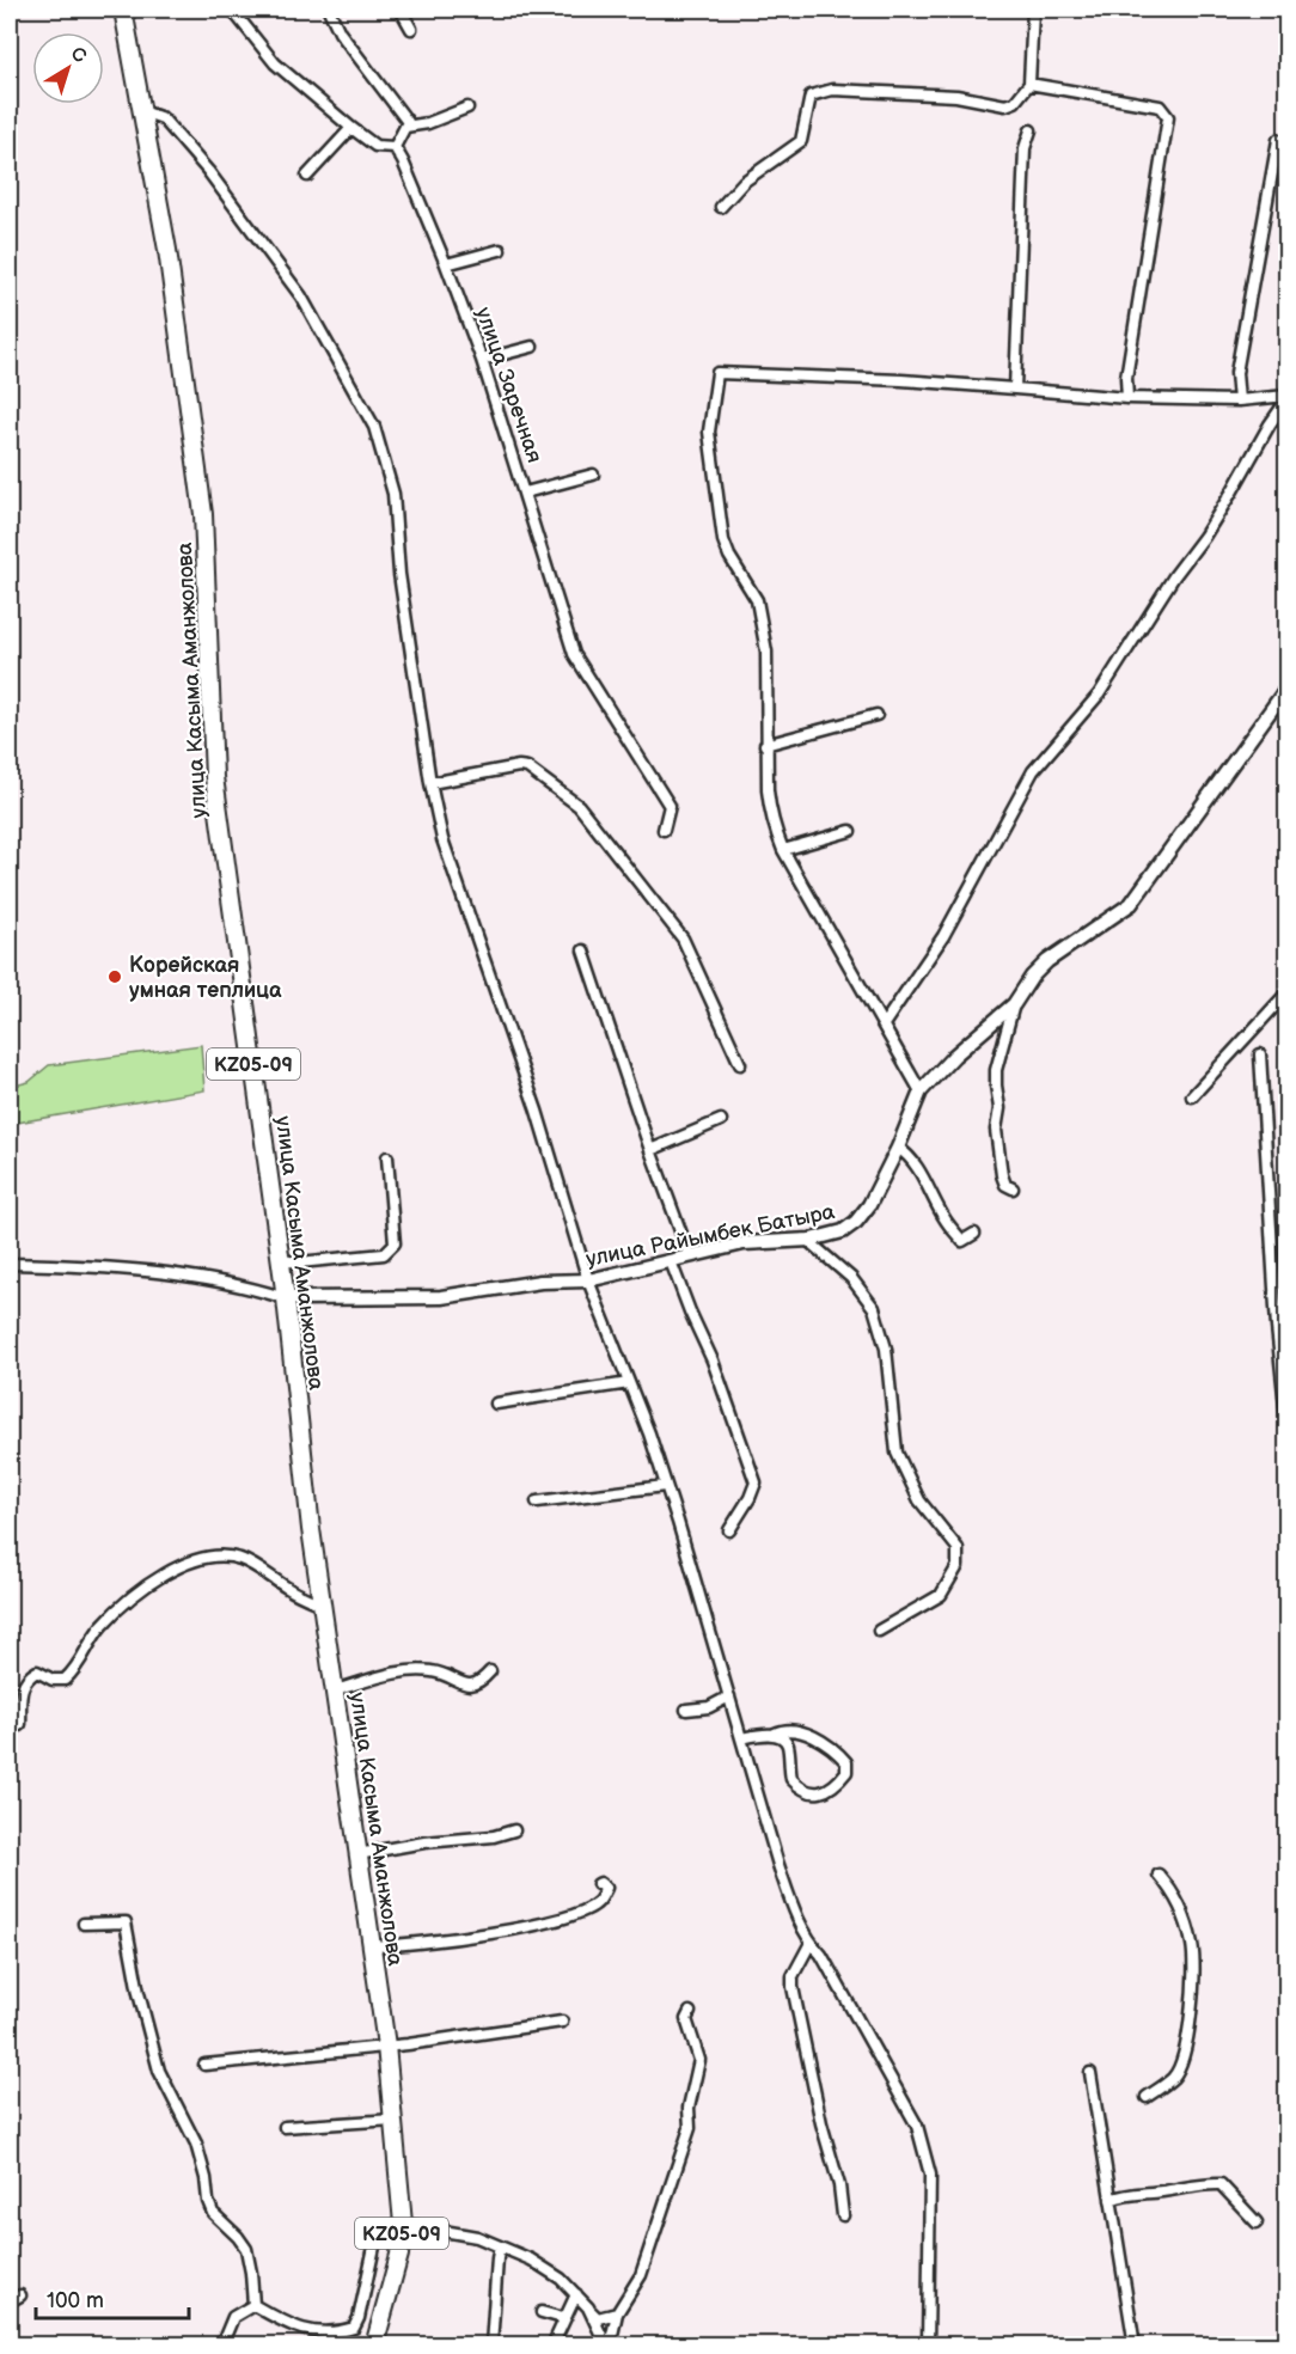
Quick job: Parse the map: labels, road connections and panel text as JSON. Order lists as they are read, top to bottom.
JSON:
{
  "streets": {
    "main road": ["улица Касыма Аманжолова", "KZ05-09"],
    "street": ["улица Заречная", "улица Райымбек Батыра"]
  },
  "crossings": [
    ["улица Касыма Аманжолова", "KZ05-09"],
    ["улица Касыма Аманжолова", "улица Райымбек Батыра"]
  ],
  "places": ["Корейская умная теплица"],
  "scale_bar": "100 m",
  "north": "top right"
}
